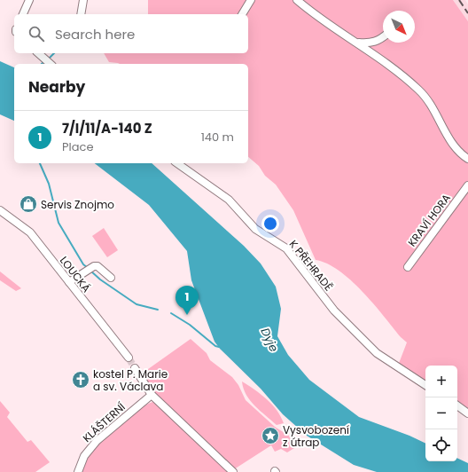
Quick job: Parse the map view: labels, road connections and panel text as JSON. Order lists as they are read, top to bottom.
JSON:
{
  "streets": {
    "street": [
      "KRAVÍ HORA",
      "K PŘEHRADĚ",
      "LOUCKÁ",
      "KLÁŠTERNÍ"
    ]
  },
  "water": ["Dyje"],
  "places": {
    "shop": ["Servis Znojmo"],
    "church": ["kostel P. Marie a sv. Václava"],
    "place": ["Vysvobození z útrap"]
  },
  "north": "bottom right",
  "page": {
    "search": "Search here",
    "heading": "Nearby",
    "list": [
      {
        "mark": "1",
        "name": "7/I/11/A-140 Z",
        "note": "Place",
        "value": "140 m"
      }
    ],
    "pins": "1",
    "map_buttons": ["+", "−"]
  }
}
